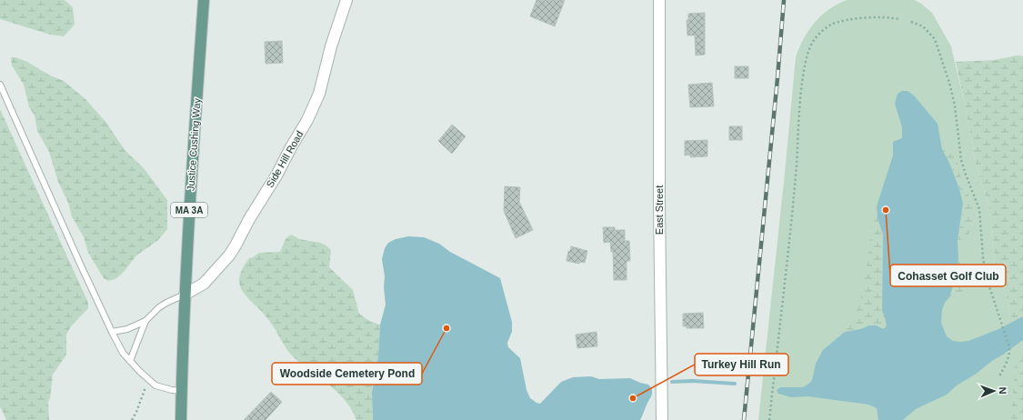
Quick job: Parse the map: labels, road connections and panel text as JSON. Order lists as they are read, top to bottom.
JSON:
{
  "streets": {
    "main road": [
      "Justice Cushing Way",
      "Side Hill Road",
      "MA 3A",
      "East Street"
    ]
  },
  "crossings": [
    ["Justice Cushing Way", "Side Hill Road"]
  ],
  "places": ["Cohasset Golf Club", "Woodside Cemetery Pond", "Turkey Hill Run"],
  "north": "right"
}
